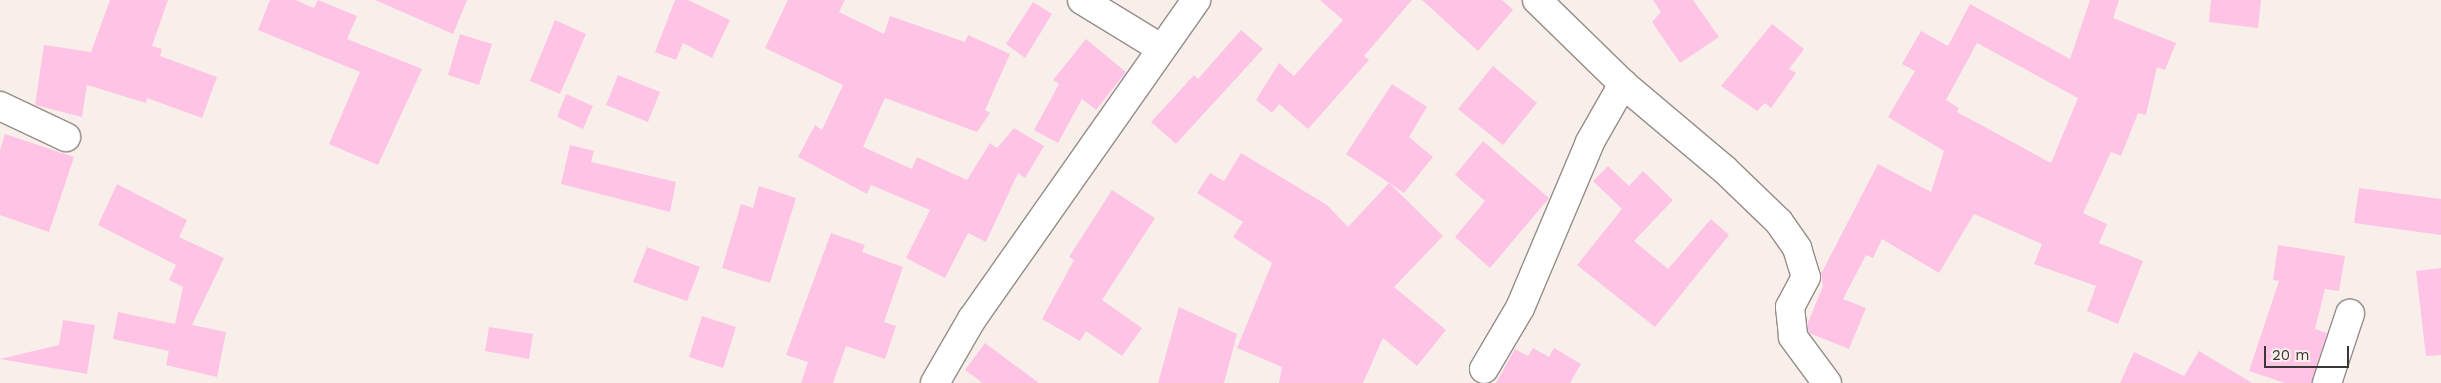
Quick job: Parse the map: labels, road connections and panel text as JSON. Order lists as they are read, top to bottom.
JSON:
{
  "scale_bar": "20 m"
}
